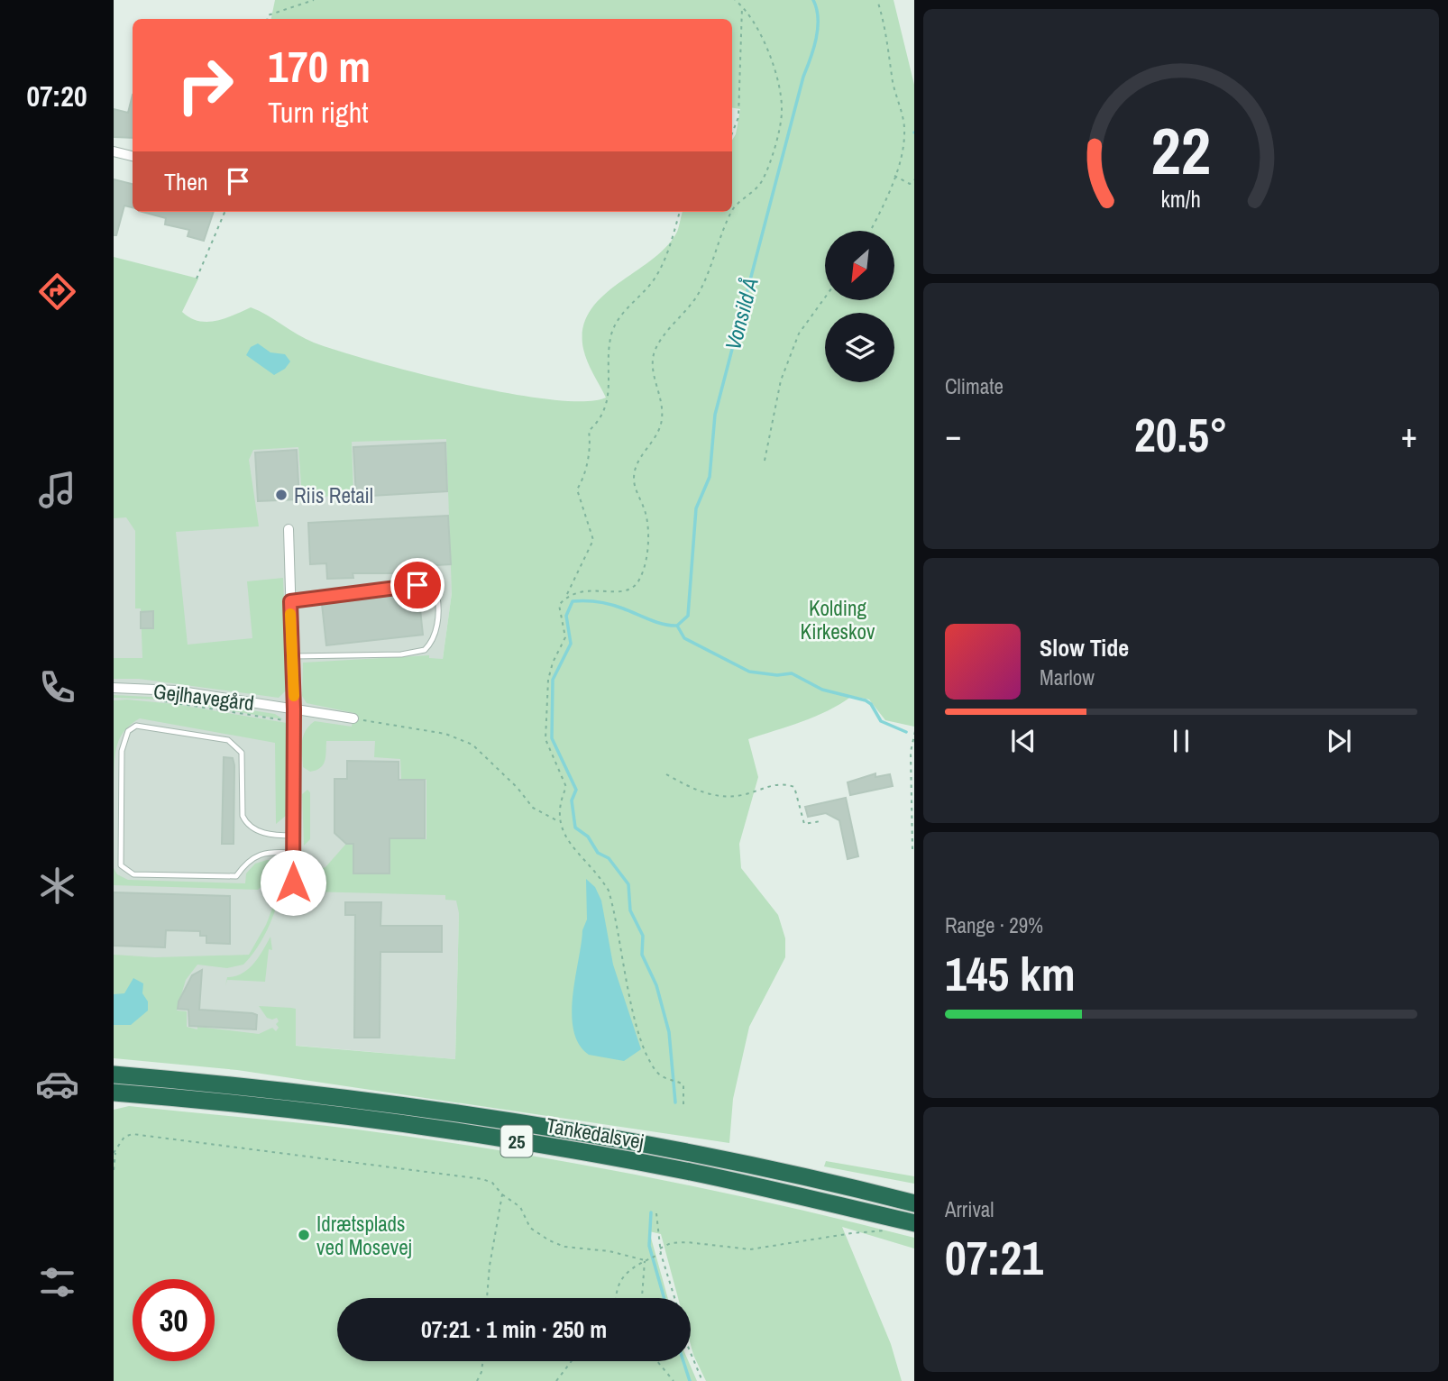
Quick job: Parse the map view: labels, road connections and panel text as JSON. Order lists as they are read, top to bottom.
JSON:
{
  "streets": {
    "highway": ["Tankedalsvej", "25"],
    "street": ["Gejlhavegård"]
  },
  "water": ["Vonsild Å"],
  "parks": ["Kolding Kirkeskov"],
  "places": ["Riis Retail", "Idrætsplads ved Mosevej"],
  "north": "bottom left",
  "page": {
    "tabs": "07:20",
    "turn": ["170 m", "Turn right"],
    "then": "Then",
    "tile": [
      "Climate",
      ["Range · 29%", "145 km"],
      ["Arrival", "07:21"]
    ],
    "heat": ["−", "20.5°", "+"],
    "song": ["Slow Tide", "Marlow"],
    "limit": "30",
    "trip": "07:21 · 1 min · 250 m",
    "gauge": ["22", "km/h"]
  }
}
